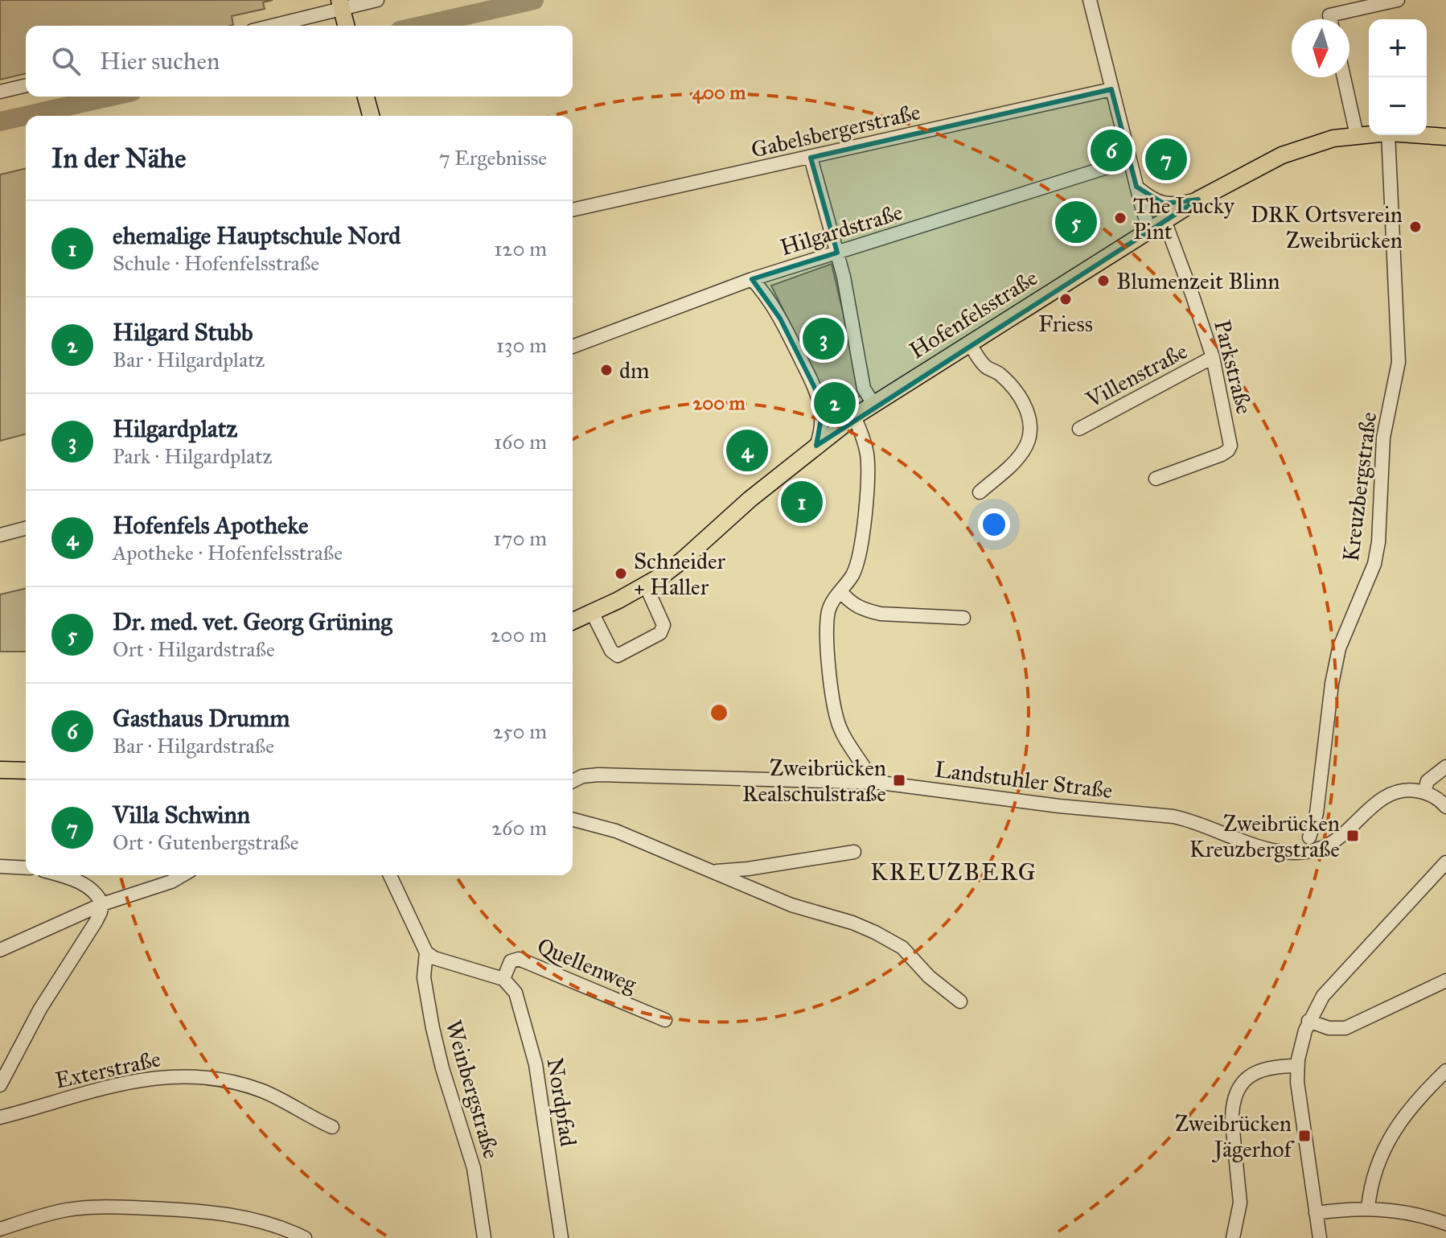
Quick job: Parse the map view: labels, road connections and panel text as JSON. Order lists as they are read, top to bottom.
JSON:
{
  "streets": {
    "main road": ["Hofenfelsstraße"],
    "street": [
      "Gabelsbergerstraße",
      "Hilgardstraße",
      "Parkstraße",
      "Villenstraße",
      "Kreuzbergstraße",
      "Landstuhler Straße",
      "Quellenweg",
      "Exterstraße",
      "Weinbergstraße",
      "Nordpfad"
    ]
  },
  "crossings": [
    ["Hofenfelsstraße", "Parkstraße"],
    ["Parkstraße", "Villenstraße"],
    ["Quellenweg", "Nordpfad"]
  ],
  "districts": ["KREUZBERG"],
  "places": {
    "other": [
      "The Lucky Pint",
      "DRK Ortsverein Zweibrücken",
      "Blumenzeit Blinn",
      "Friess",
      "dm",
      "Schneider + Haller"
    ],
    "transit": ["Zweibrücken Realschulstraße", "Zweibrücken Kreuzbergstraße", "Zweibrücken Jägerhof"]
  },
  "north": "bottom",
  "page": {
    "map_buttons": ["+", "−"],
    "search": "Hier suchen",
    "heading": ["In der Nähe", "7 Ergebnisse"],
    "pins": [
      "6",
      "7",
      "5",
      "3",
      "2",
      "4",
      "1"
    ],
    "list": [
      {
        "mark": "1",
        "name": "ehemalige Hauptschule Nord",
        "note": "Schule · Hofenfelsstraße",
        "value": "120 m"
      },
      {
        "mark": "2",
        "name": "Hilgard Stubb",
        "note": "Bar · Hilgardplatz",
        "value": "130 m"
      },
      {
        "mark": "3",
        "name": "Hilgardplatz",
        "note": "Park · Hilgardplatz",
        "value": "160 m"
      },
      {
        "mark": "4",
        "name": "Hofenfels Apotheke",
        "note": "Apotheke · Hofenfelsstraße",
        "value": "170 m"
      },
      {
        "mark": "5",
        "name": "Dr. med. vet. Georg Grüning",
        "note": "Ort · Hilgardstraße",
        "value": "200 m"
      },
      {
        "mark": "6",
        "name": "Gasthaus Drumm",
        "note": "Bar · Hilgardstraße",
        "value": "250 m"
      },
      {
        "mark": "7",
        "name": "Villa Schwinn",
        "note": "Ort · Gutenbergstraße",
        "value": "260 m"
      }
    ]
  },
  "rings": ["400 m", "200 m"]
}
